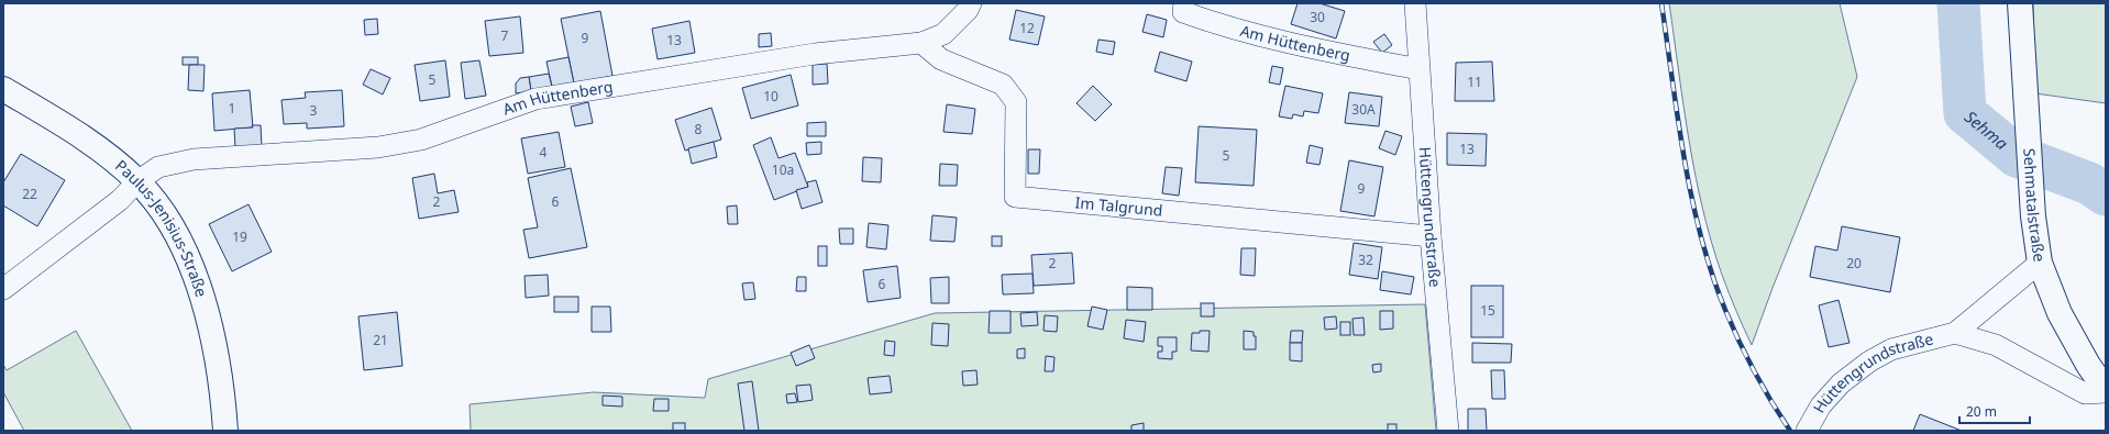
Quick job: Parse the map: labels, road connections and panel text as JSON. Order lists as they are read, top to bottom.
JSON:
{
  "streets": {
    "main road": ["Sehmatalstraße", "Paulus-Jenisius-Straße"],
    "street": ["Am Hüttenberg", "Im Talgrund", "Hüttengrundstraße"]
  },
  "crossings": [
    ["Am Hüttenberg", "Im Talgrund"],
    ["Am Hüttenberg", "Hüttengrundstraße"],
    ["Am Hüttenberg", "Paulus-Jenisius-Straße"],
    ["Sehmatalstraße", "Hüttengrundstraße"],
    ["Im Talgrund", "Hüttengrundstraße"]
  ],
  "water": ["Sehma"],
  "house_numbers": [
    "30",
    "12",
    "7",
    "9",
    "13",
    "5",
    "11",
    "10",
    "1",
    "30A",
    "3",
    "8",
    "13",
    "4",
    "5",
    "10a",
    "9",
    "22",
    "2",
    "6",
    "19",
    "32",
    "2",
    "20",
    "6",
    "15",
    "21"
  ],
  "scale_bar": "20 m"
}
